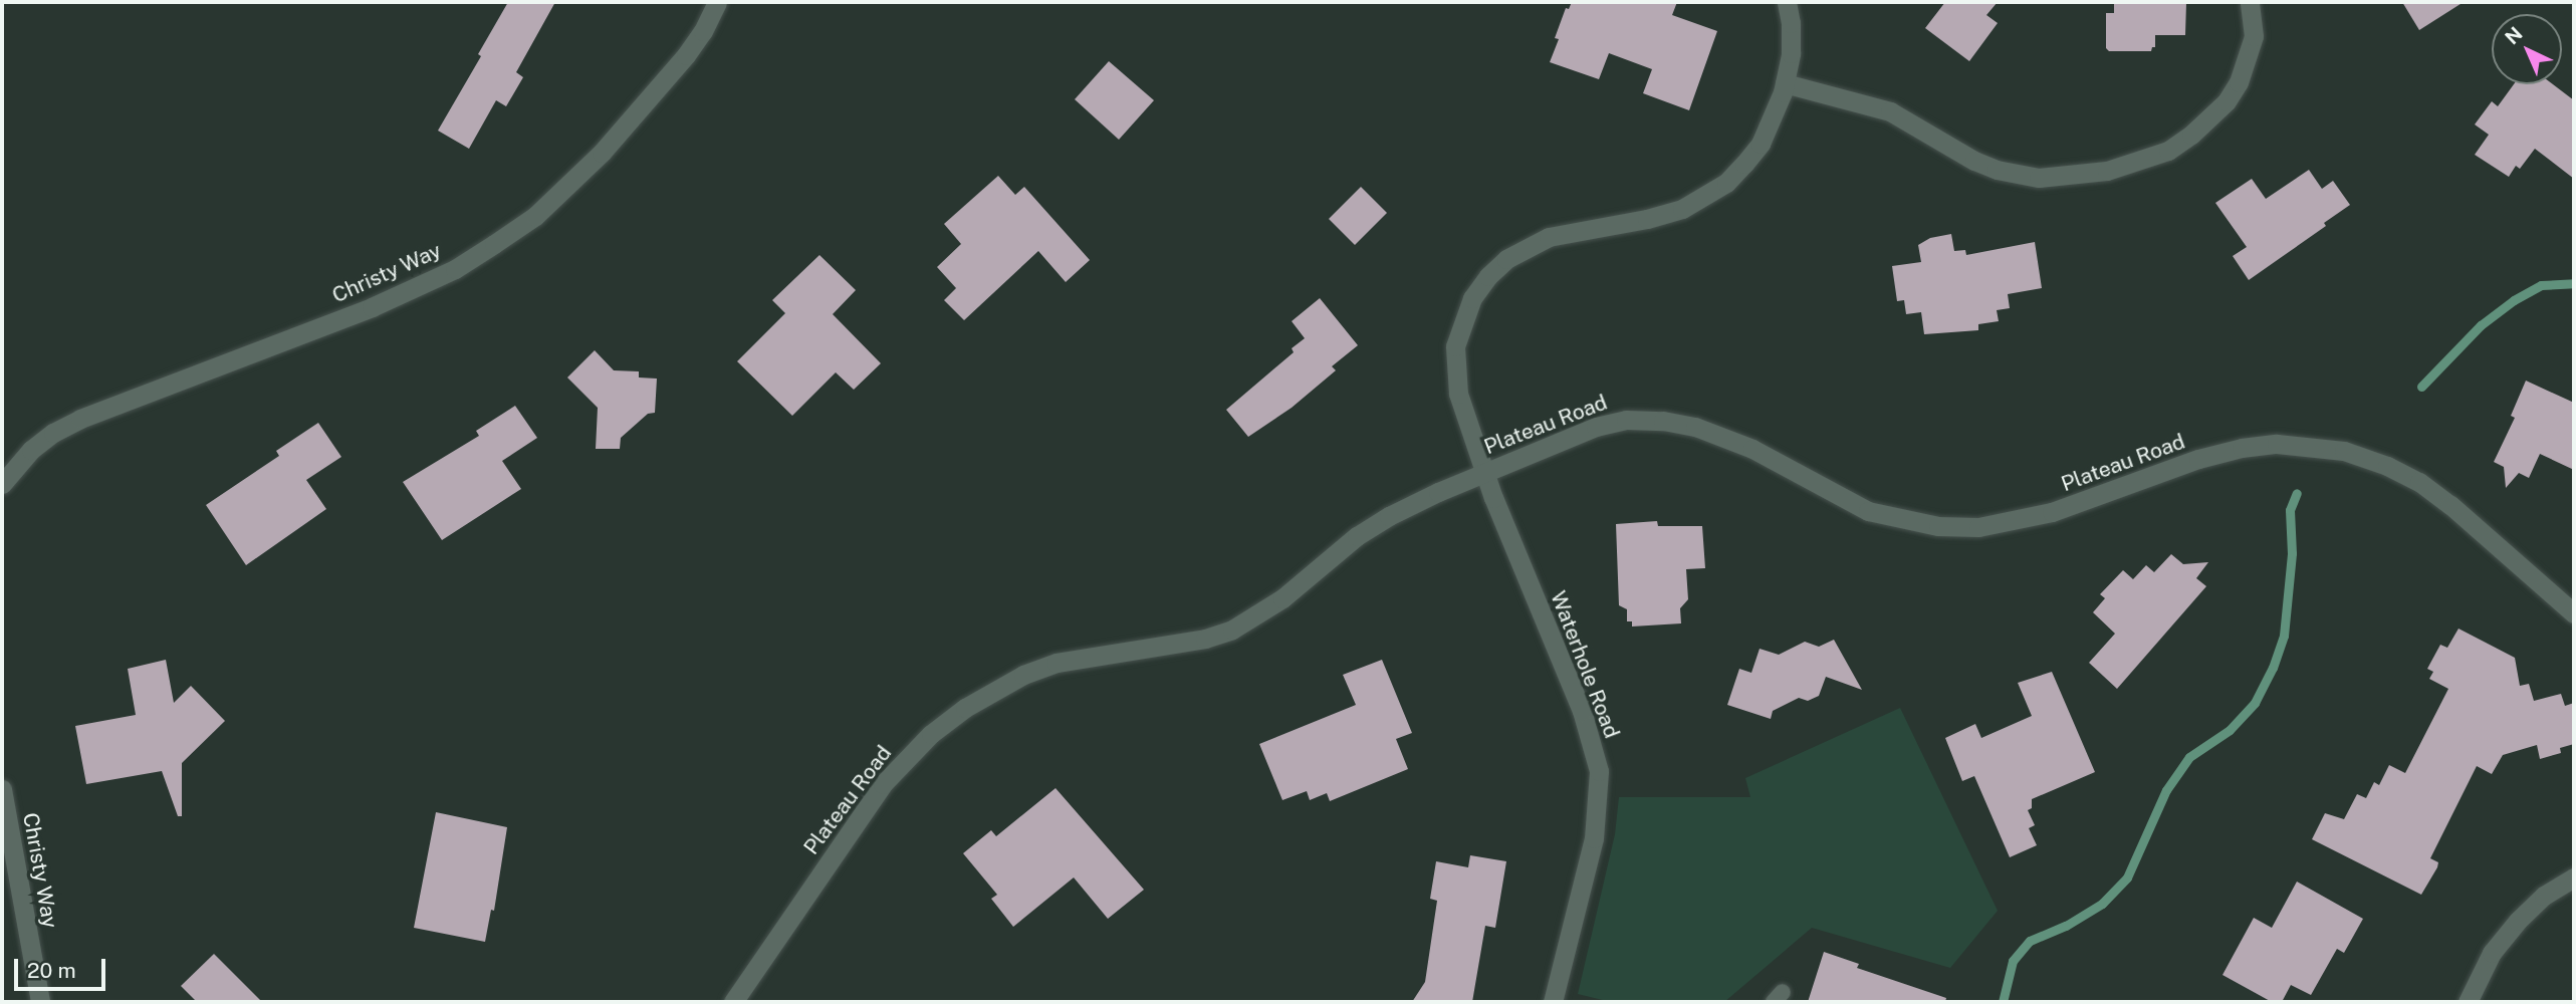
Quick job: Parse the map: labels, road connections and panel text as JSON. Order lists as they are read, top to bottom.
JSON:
{
  "streets": {
    "street": ["Christy Way", "Plateau Road", "Waterhole Road"]
  },
  "crossings": [
    ["Plateau Road", "Waterhole Road"]
  ],
  "scale_bar": "20 m",
  "north": "top left"
}
